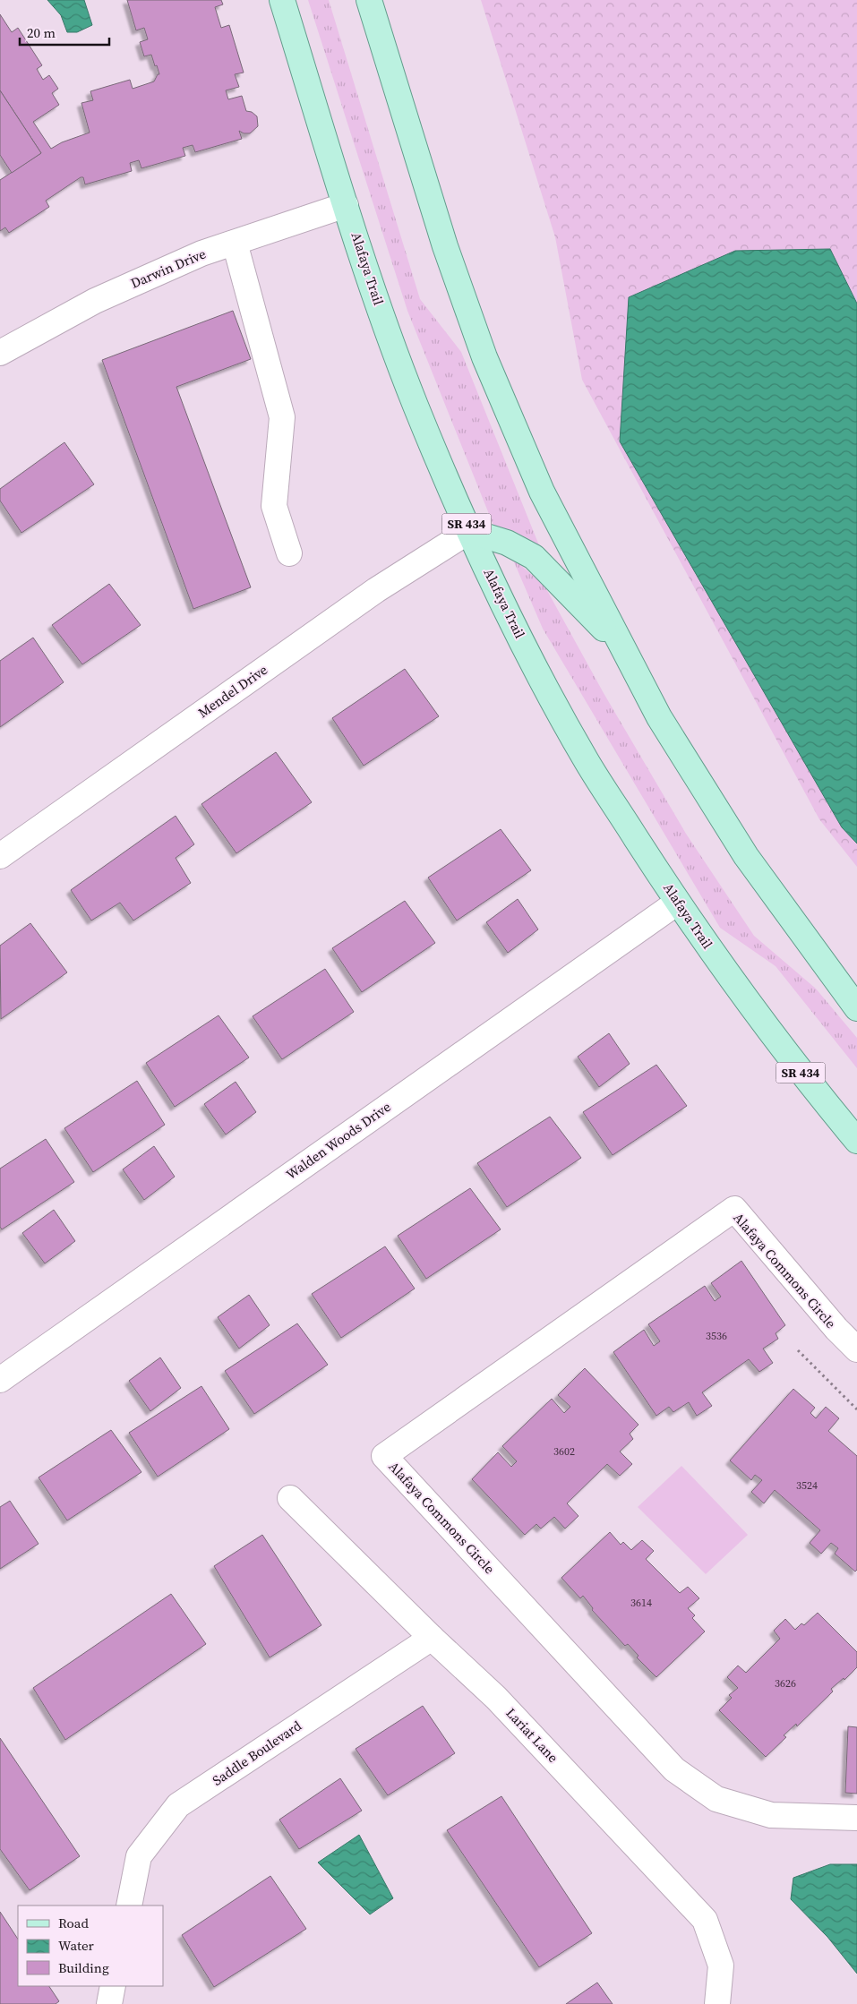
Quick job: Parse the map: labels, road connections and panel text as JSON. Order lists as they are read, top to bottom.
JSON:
{
  "streets": {
    "main road": ["Alafaya Trail", "SR 434"],
    "street": [
      "Darwin Drive",
      "Mendel Drive",
      "Walden Woods Drive",
      "Alafaya Commons Circle",
      "Lariat Lane",
      "Saddle Boulevard"
    ]
  },
  "crossings": [
    ["Darwin Drive", "Alafaya Trail"],
    ["Alafaya Trail", "Mendel Drive"],
    ["Alafaya Trail", "Walden Woods Drive"],
    ["Lariat Lane", "Saddle Boulevard"]
  ],
  "house_numbers": [
    "3536",
    "3602",
    "3524",
    "3614",
    "3626"
  ],
  "legend": ["Road", "Water", "Building"],
  "scale_bar": "20 m"
}
